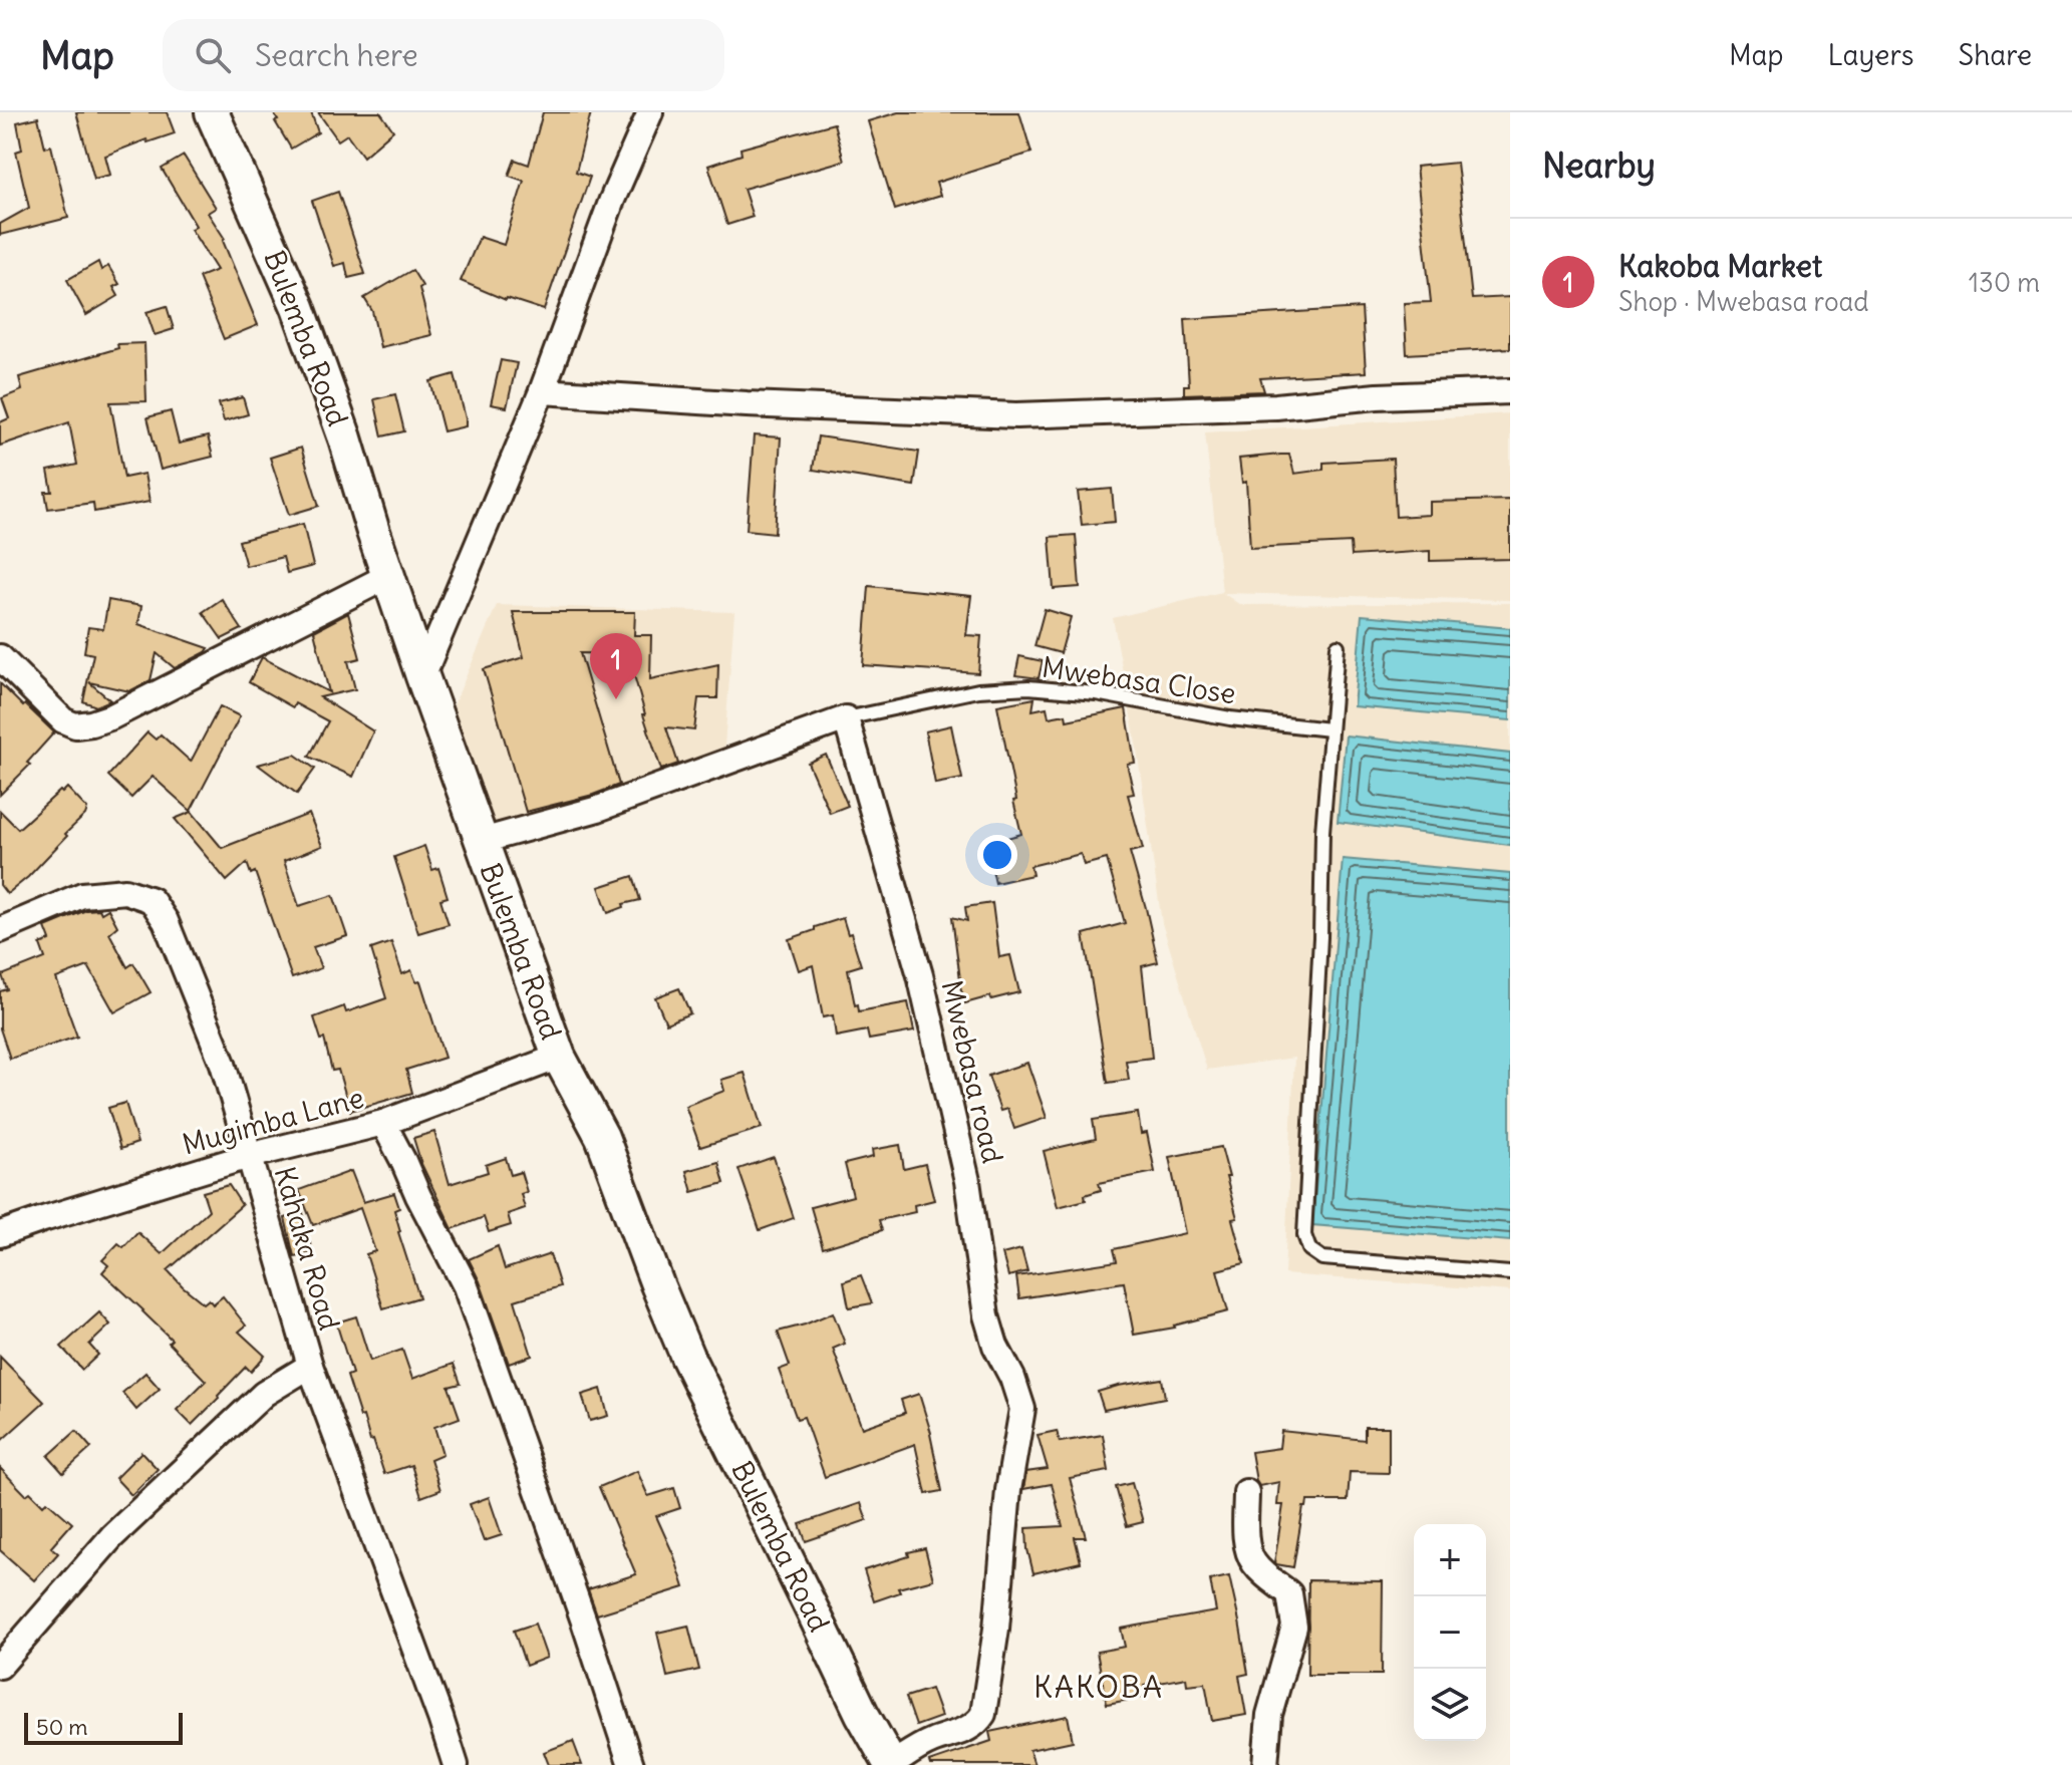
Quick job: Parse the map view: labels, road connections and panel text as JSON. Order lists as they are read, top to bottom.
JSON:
{
  "streets": {
    "main road": ["Bulemba Road"],
    "street": ["Mwebasa road", "Mugimba Lane", "Kahaka Road"],
    "lane": ["Mwebasa Close"]
  },
  "crossings": [
    ["Bulemba Road", "Mwebasa road"],
    ["Bulemba Road", "Mugimba Lane"],
    ["Mwebasa Close", "Mwebasa road"],
    ["Mugimba Lane", "Kahaka Road"]
  ],
  "districts": ["KAKOBA"],
  "scale_bar": "50 m",
  "page": {
    "header": "Map",
    "search": "Search here",
    "nav": ["Map", "Layers", "Share"],
    "heading": "Nearby",
    "list": [
      {
        "mark": "1",
        "name": "Kakoba Market",
        "note": "Shop · Mwebasa road",
        "value": "130 m"
      }
    ],
    "pins": "1",
    "map_buttons": ["+", "−"],
    "scale": "50 m"
  }
}
